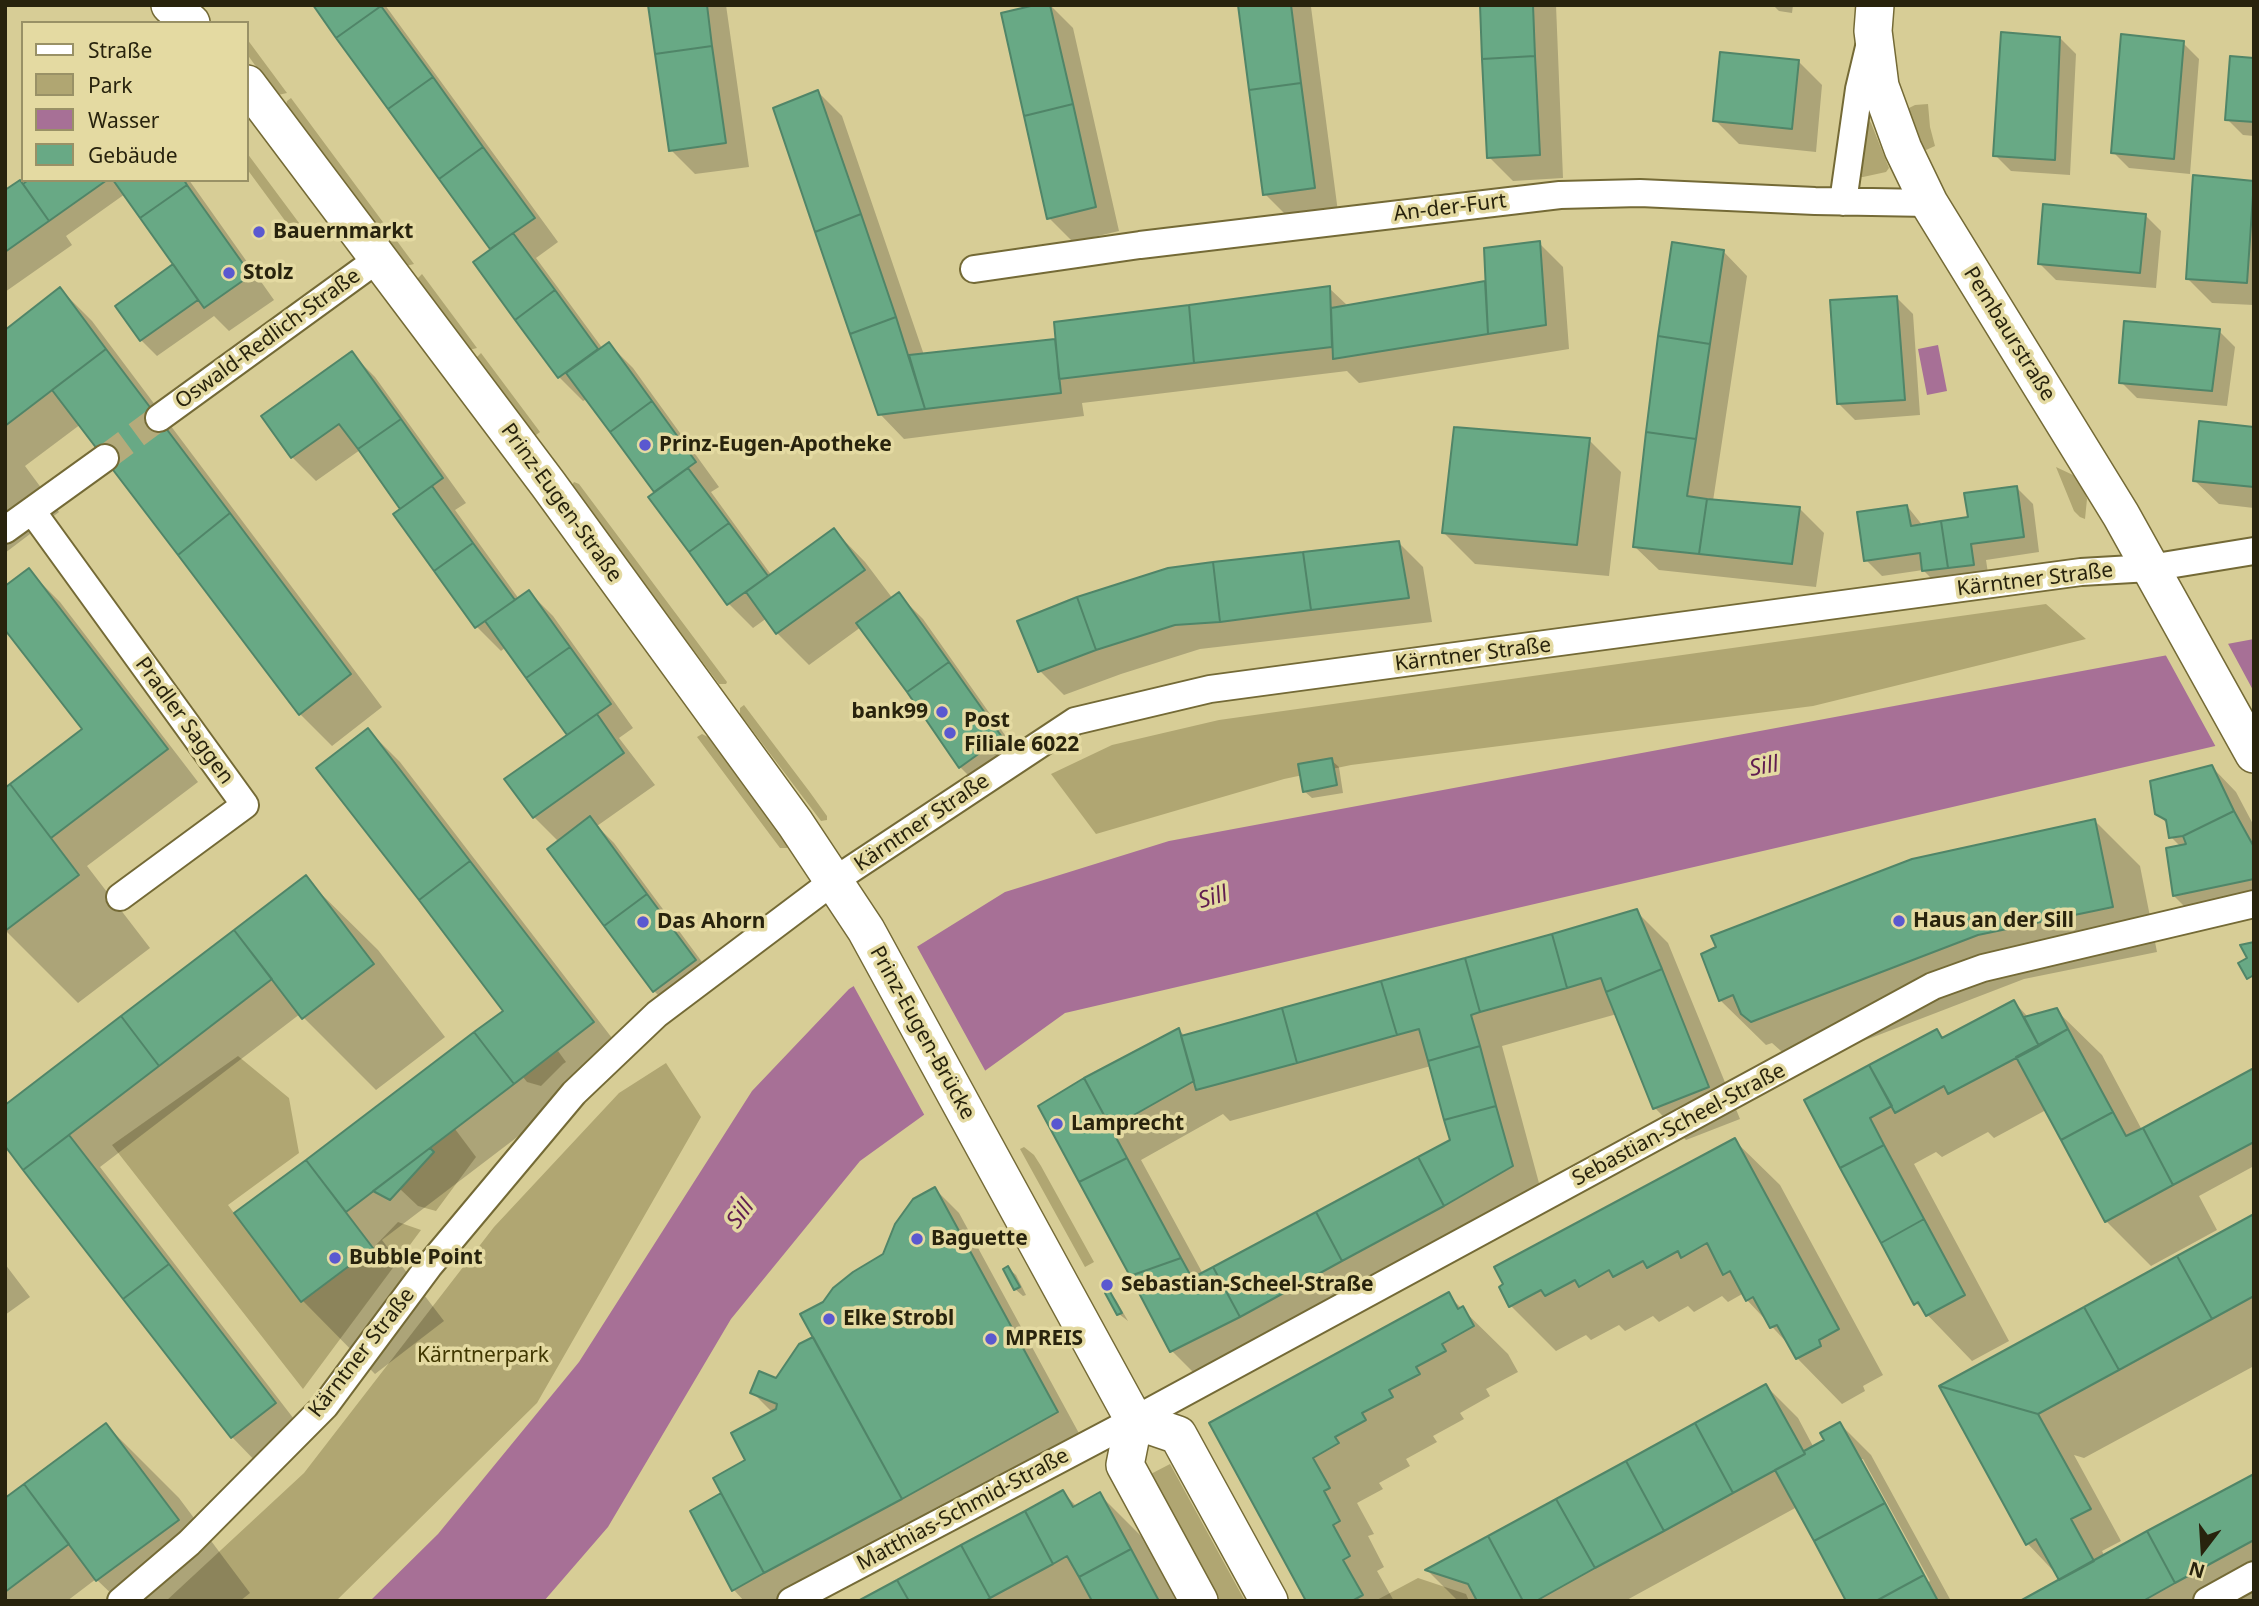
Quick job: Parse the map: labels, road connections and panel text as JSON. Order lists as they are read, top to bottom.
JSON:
{
  "streets": {
    "street": [
      "An-der-Furt",
      "Pembaurstraße",
      "Oswald-Redlich-Straße",
      "Prinz-Eugen-Straße",
      "Kärntner Straße",
      "Pradler Saggen",
      "Prinz-Eugen-Brücke",
      "Sebastian-Scheel-Straße",
      "Matthias-Schmid-Straße"
    ]
  },
  "crossings": [
    ["An-der-Furt", "Pembaurstraße"],
    ["Pembaurstraße", "Kärntner Straße"],
    ["Oswald-Redlich-Straße", "Prinz-Eugen-Straße"],
    ["Prinz-Eugen-Straße", "Kärntner Straße"],
    ["Prinz-Eugen-Straße", "Prinz-Eugen-Brücke"],
    ["Prinz-Eugen-Brücke", "Sebastian-Scheel-Straße"],
    ["Prinz-Eugen-Brücke", "Matthias-Schmid-Straße"],
    ["Sebastian-Scheel-Straße", "Matthias-Schmid-Straße"]
  ],
  "water": ["Sill"],
  "parks": ["Kärntnerpark"],
  "places": [
    "Bauernmarkt",
    "Stolz",
    "Prinz-Eugen-Apotheke",
    "bank99",
    "Post Filiale 6022",
    "Haus an der Sill",
    "Das Ahorn",
    "Lamprecht",
    "Baguette",
    "Bubble Point",
    "Sebastian-Scheel-Straße",
    "Elke Strobl",
    "MPREIS"
  ],
  "legend": [
    "Straße",
    "Park",
    "Wasser",
    "Gebäude"
  ],
  "north": "bottom"
}
